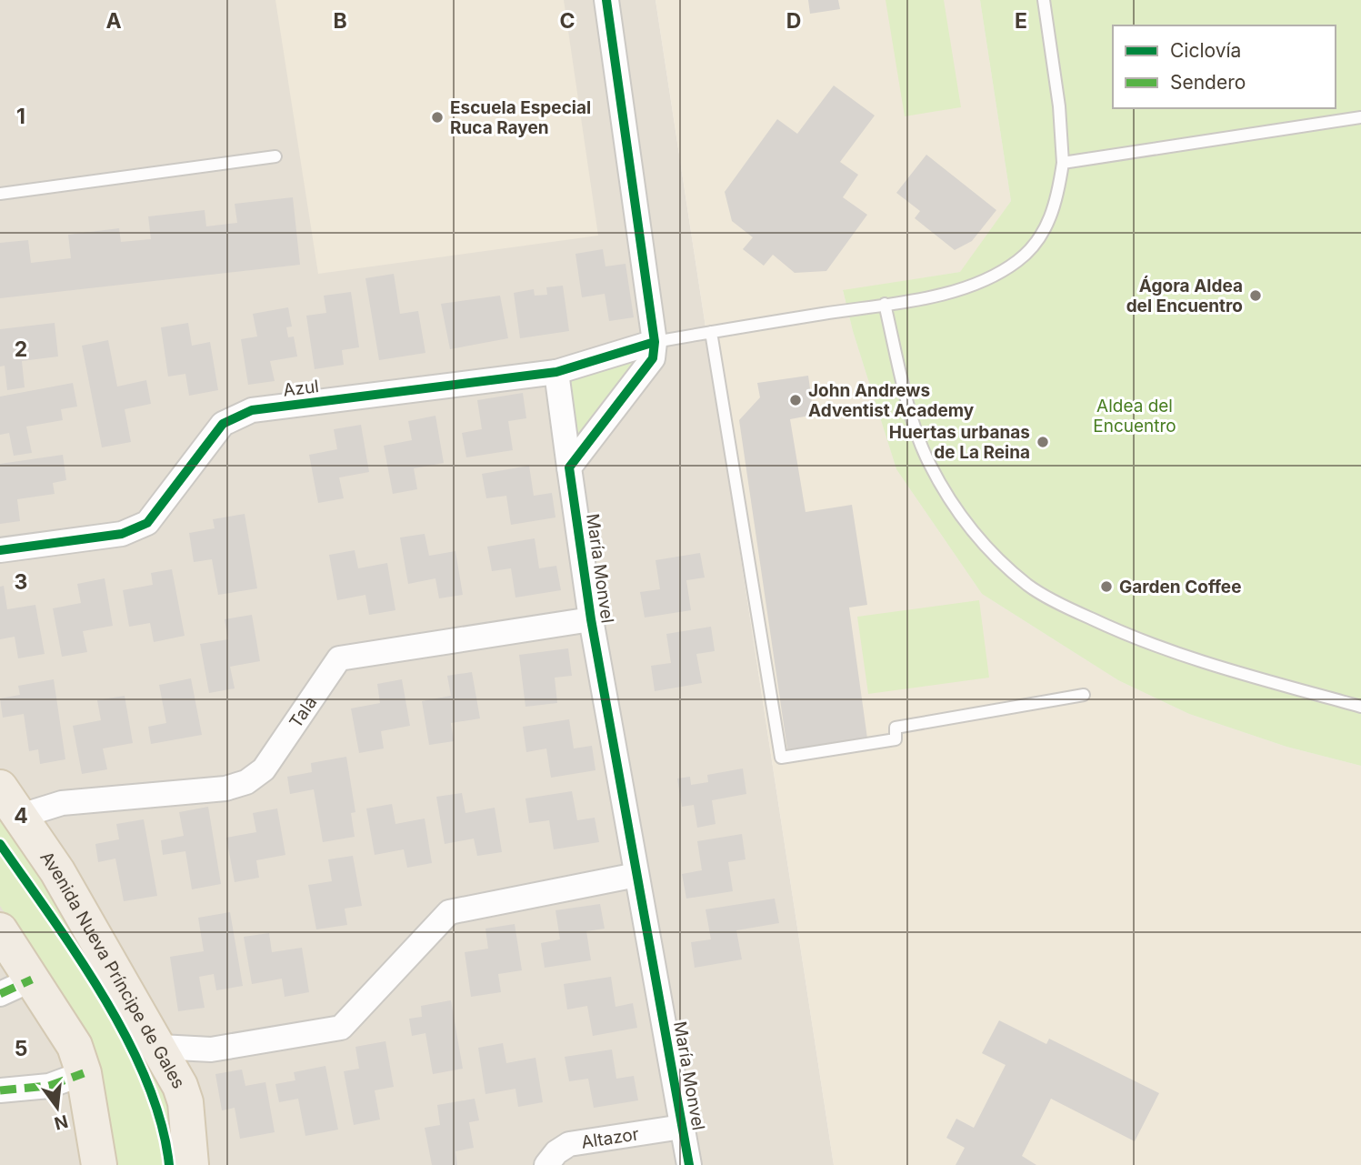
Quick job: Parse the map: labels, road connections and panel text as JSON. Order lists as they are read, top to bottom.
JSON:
{
  "streets": {
    "main road": ["Avenida Nueva Príncipe de Gales"],
    "street": [
      "Azul",
      "María Monvel",
      "Tala",
      "Altazor"
    ]
  },
  "crossings": [
    ["Azul", "María Monvel"],
    ["María Monvel", "Tala"],
    ["María Monvel", "Altazor"],
    ["Tala", "Avenida Nueva Príncipe de Gales"]
  ],
  "parks": ["Aldea del Encuentro"],
  "places": [
    "Escuela Especial Ruca Rayen",
    "Ágora Aldea del Encuentro",
    "John Andrews Adventist Academy",
    "Huertas urbanas de La Reina",
    "Garden Coffee"
  ],
  "legend": ["Ciclovía", "Sendero"],
  "north": "bottom",
  "grid": {
    "columns": [
      "A",
      "B",
      "C",
      "D",
      "E"
    ],
    "rows": [
      "1",
      "2",
      "3",
      "4",
      "5"
    ]
  }
}
